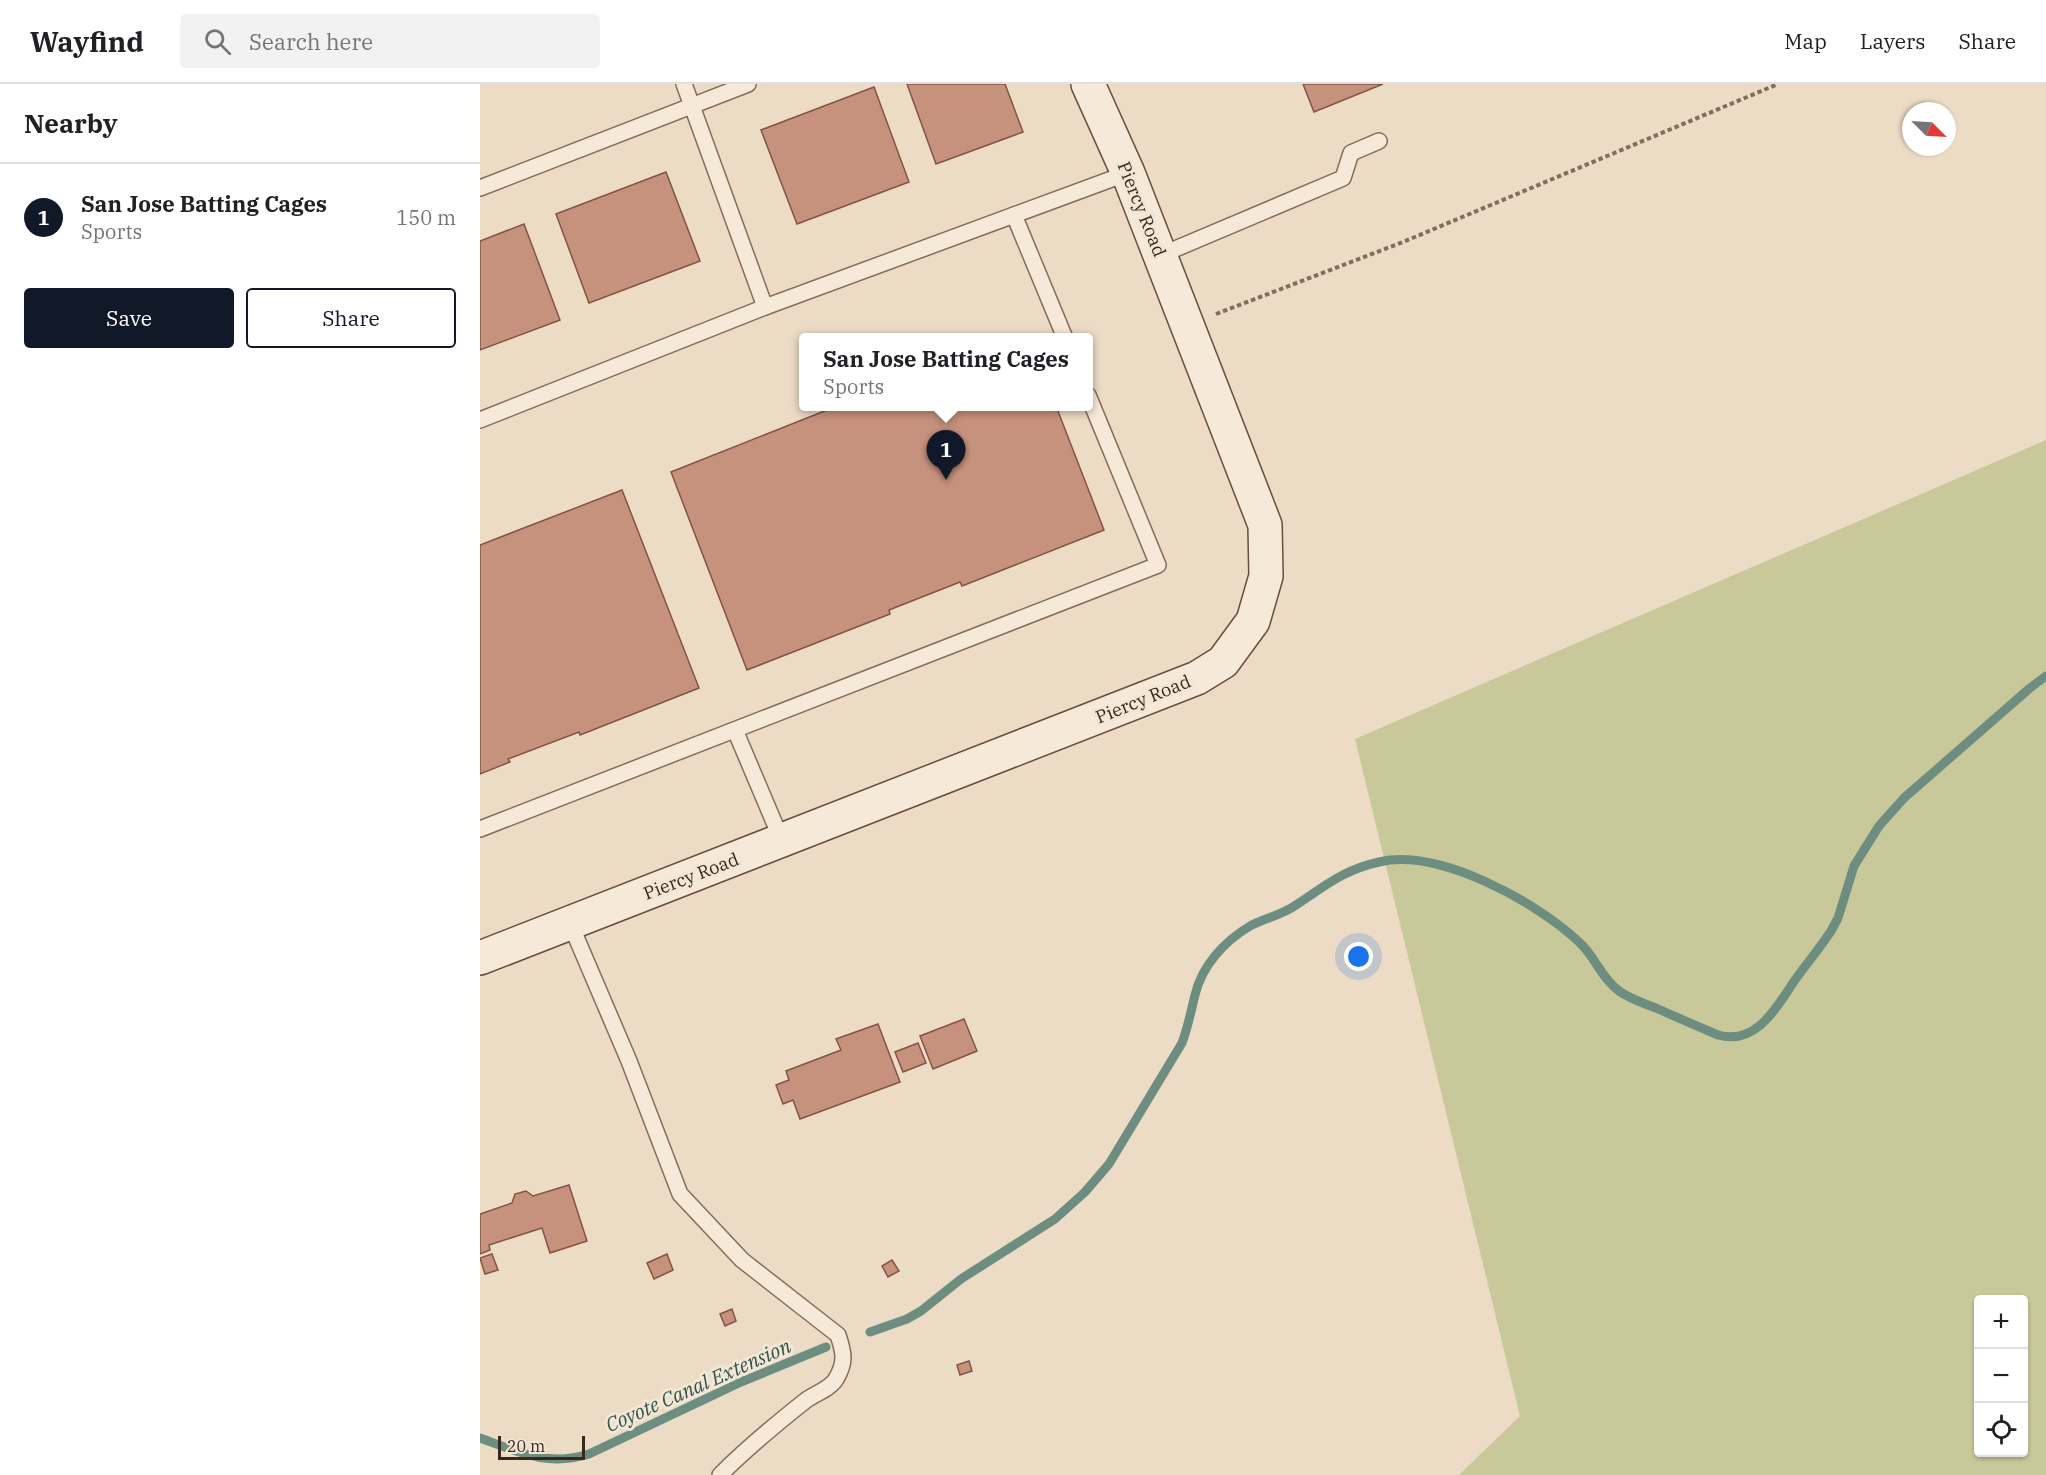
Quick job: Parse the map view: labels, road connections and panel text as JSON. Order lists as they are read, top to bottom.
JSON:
{
  "streets": {
    "street": ["Piercy Road"]
  },
  "water": ["Coyote Canal Extension"],
  "scale_bar": "20 m",
  "north": "bottom right",
  "page": {
    "header": "Wayfind",
    "search": "Search here",
    "nav": ["Map", "Layers", "Share"],
    "heading": "Nearby",
    "list": [
      {
        "mark": "1",
        "name": "San Jose Batting Cages",
        "note": "Sports",
        "value": "150 m"
      }
    ],
    "buttons": ["Save", "Share"],
    "popup": ["San Jose Batting Cages", "Sports"],
    "pins": "1",
    "map_buttons": ["+", "−"],
    "scale": "20 m"
  }
}
